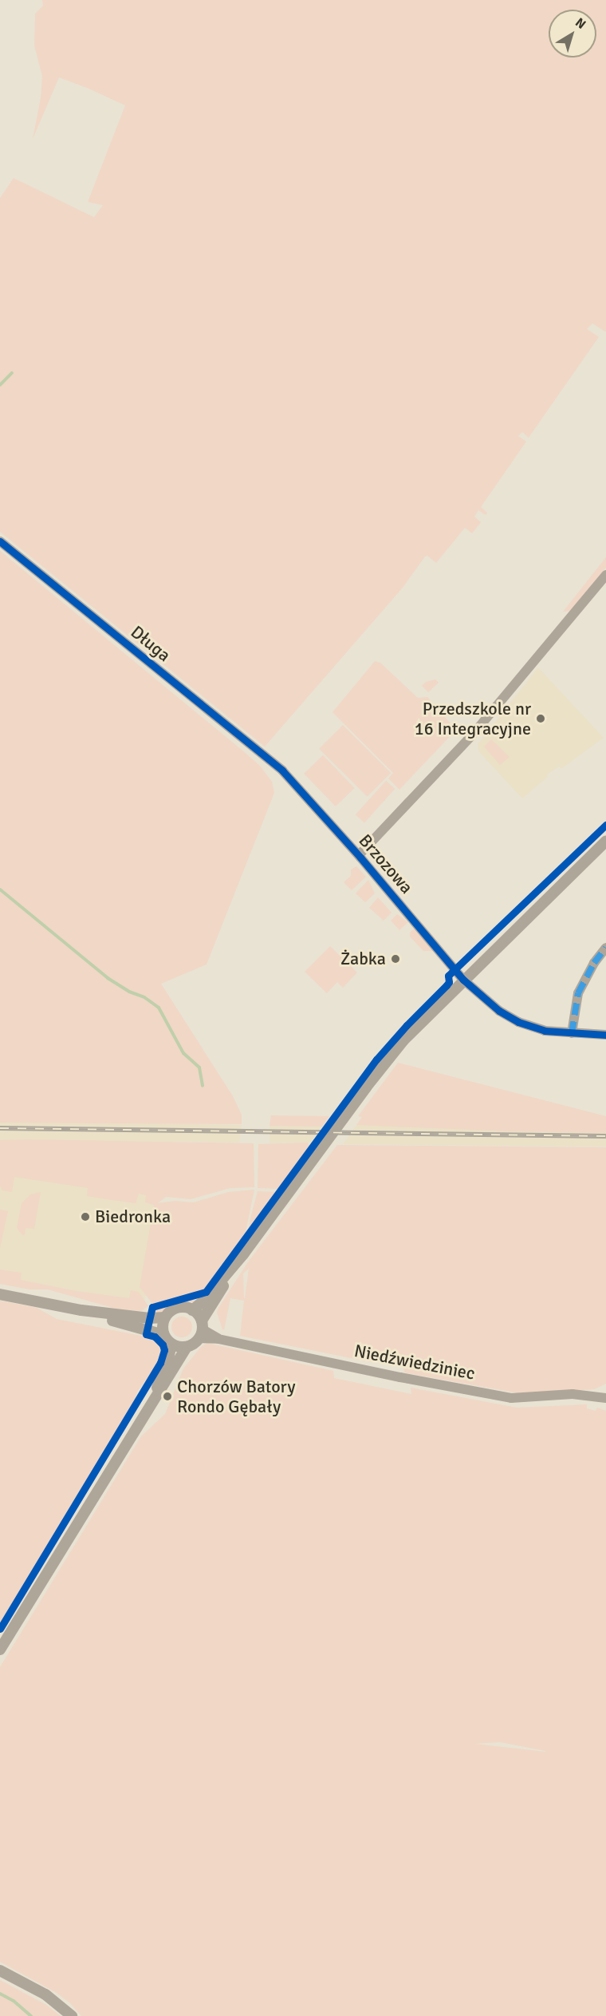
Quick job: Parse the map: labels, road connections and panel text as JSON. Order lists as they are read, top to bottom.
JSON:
{
  "streets": {
    "street": ["Długa", "Brzozowa", "Niedźwiedziniec"]
  },
  "crossings": [
    ["Długa", "Brzozowa"]
  ],
  "places": [
    "Przedszkole nr 16 Integracyjne",
    "Żabka",
    "Biedronka",
    "Chorzów Batory Rondo Gębały"
  ],
  "north": "top right"
}
